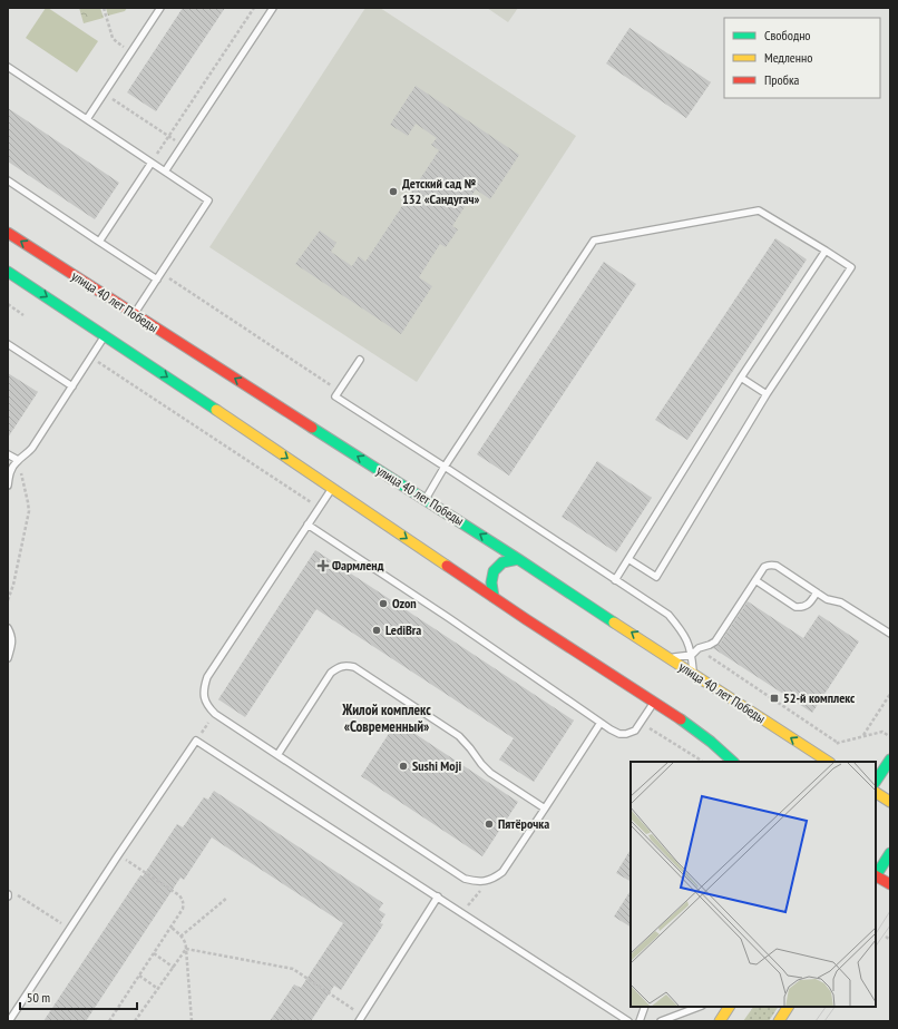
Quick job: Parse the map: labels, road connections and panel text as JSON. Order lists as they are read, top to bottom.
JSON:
{
  "streets": {
    "street": ["улица 40 лет Победы"]
  },
  "districts": ["Жилой комплекс «Современный»"],
  "places": {
    "other": [
      "Детский сад № 132 «Сандугач»",
      "Ozon",
      "LediBra",
      "Sushi Moji",
      "Пятёрочка"
    ],
    "health": ["Фармленд"],
    "transit": ["52-й комплекс"]
  },
  "legend": ["Свободно", "Медленно", "Пробка"],
  "scale_bar": "50 m"
}
